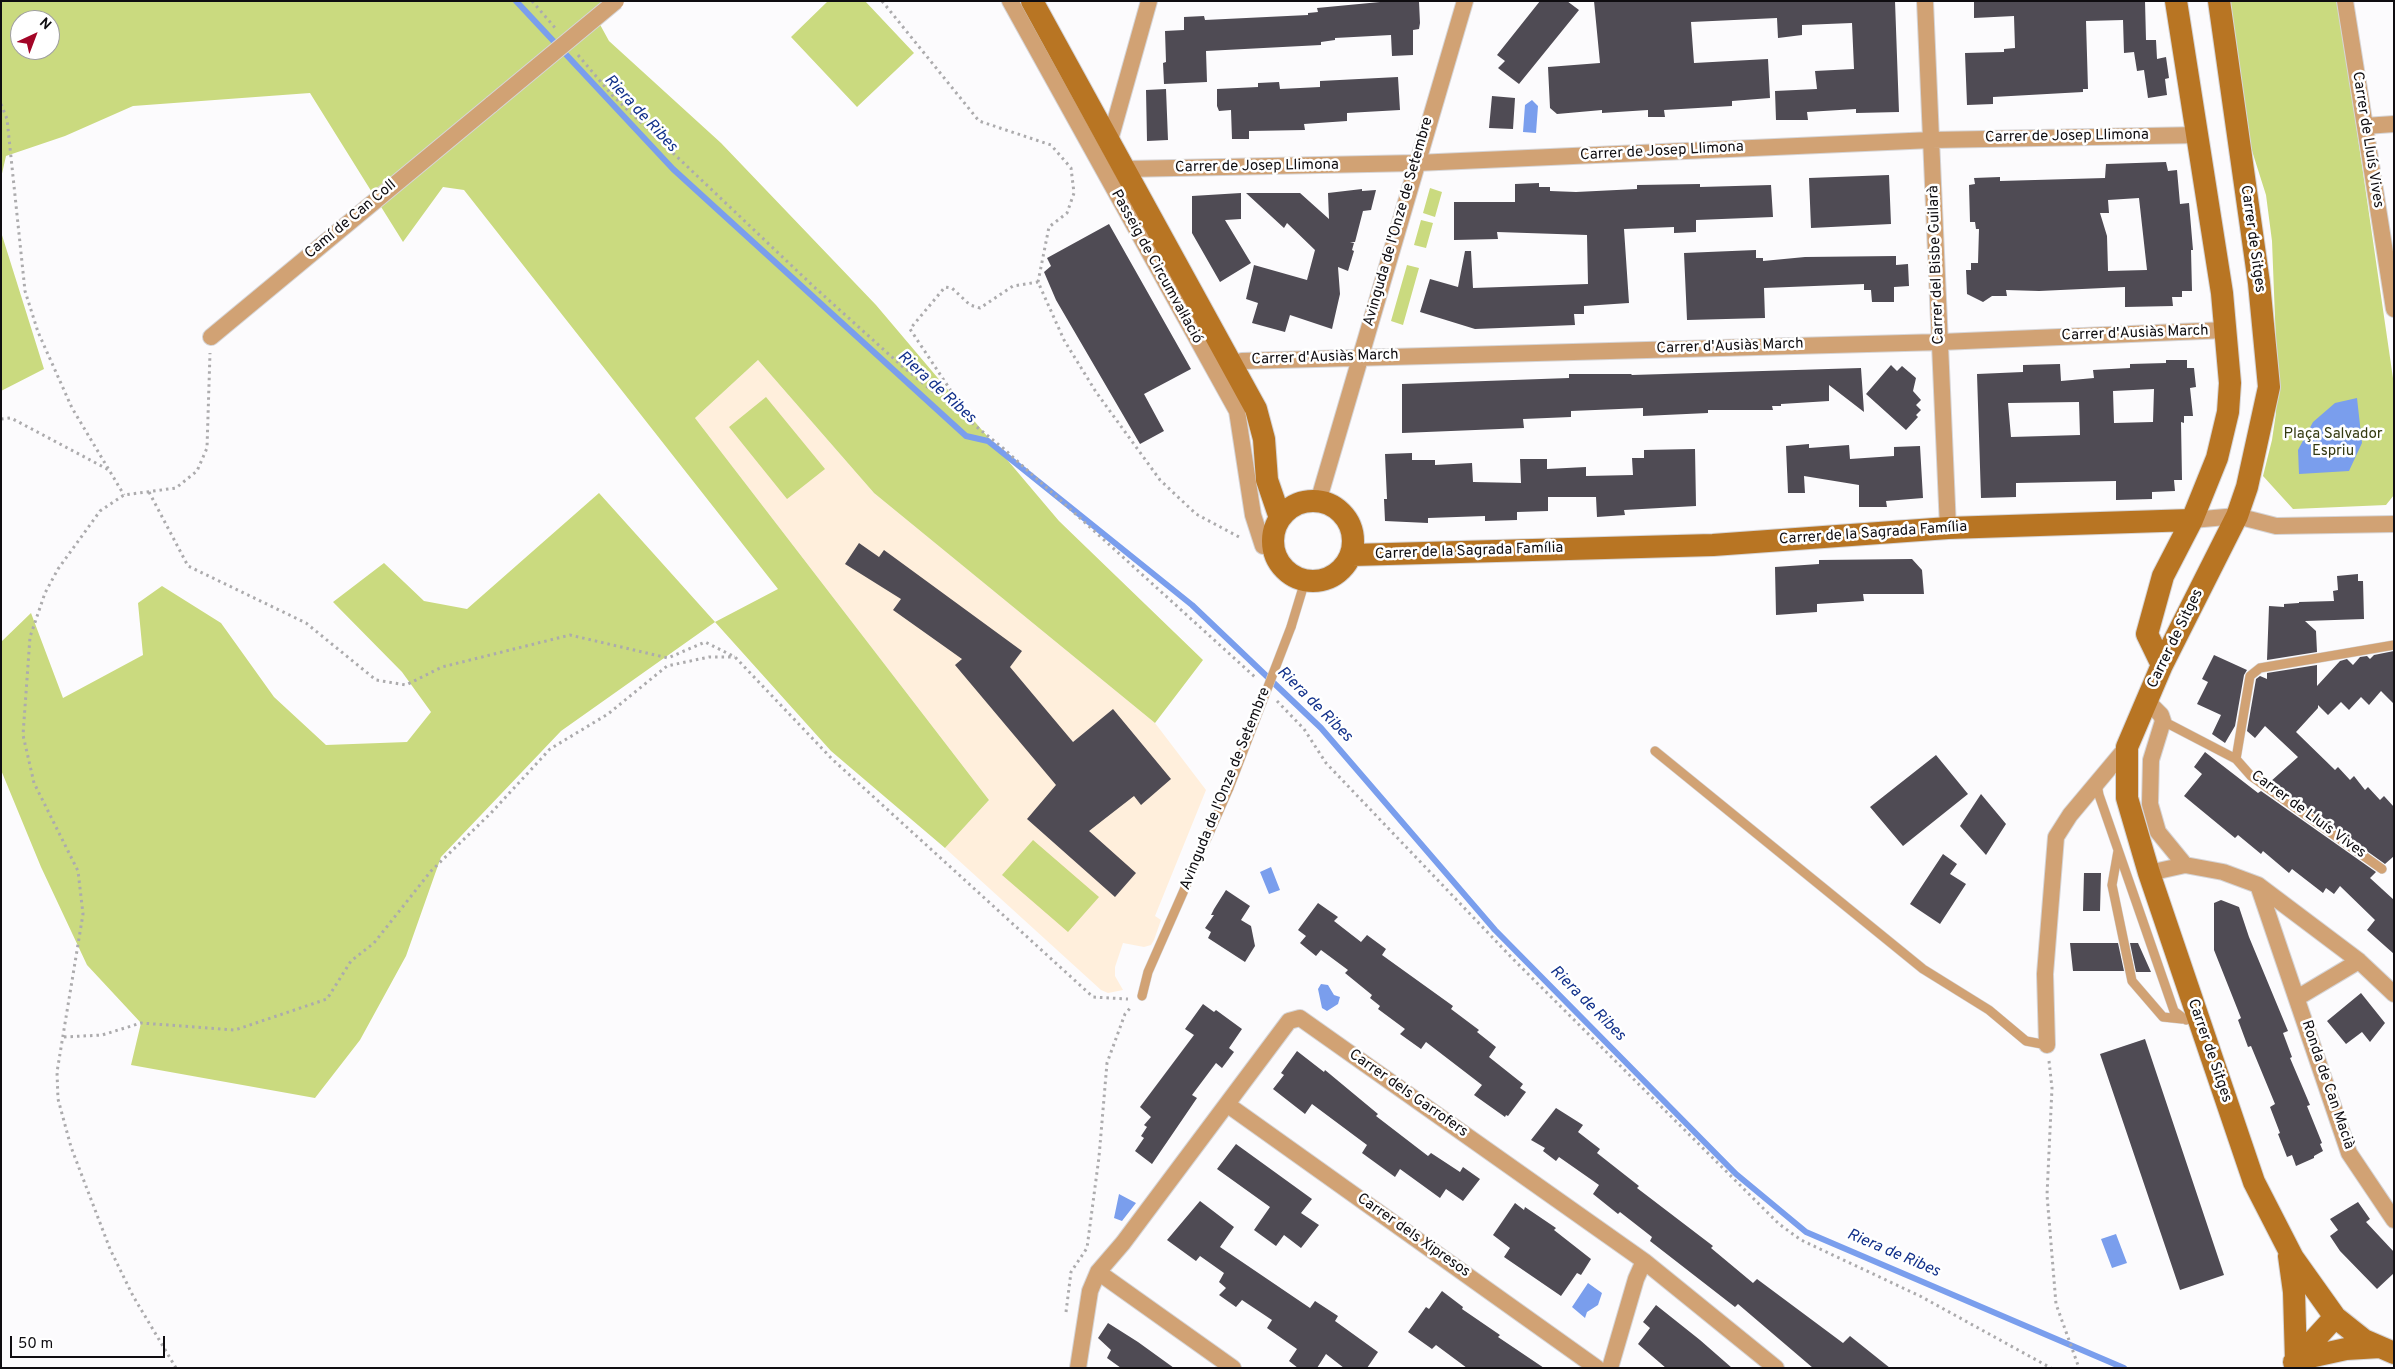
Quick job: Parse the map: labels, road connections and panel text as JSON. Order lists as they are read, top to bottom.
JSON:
{
  "streets": {
    "street": [
      "Carrer de Josep Llimona",
      "Carrer de Lluís Vives",
      "Camí de Can Coll",
      "Avinguda de l'Onze de Setembre",
      "Carrer de Sitges",
      "Carrer del Bisbe Guilarà",
      "Passeig de Circumval·lació",
      "Carrer d'Ausiàs March",
      "Carrer de la Sagrada Família",
      "Ronda de Can Macià",
      "Carrer dels Garrofers",
      "Carrer dels Xipresos"
    ]
  },
  "crossings": [
    ["Carrer de Josep Llimona", "Avinguda de l'Onze de Setembre"],
    ["Carrer de Josep Llimona", "Carrer del Bisbe Guilarà"],
    ["Carrer de Josep Llimona", "Passeig de Circumval·lació"],
    ["Avinguda de l'Onze de Setembre", "Passeig de Circumval·lació"],
    ["Avinguda de l'Onze de Setembre", "Carrer d'Ausiàs March"],
    ["Avinguda de l'Onze de Setembre", "Carrer de la Sagrada Família"],
    ["Carrer de Sitges", "Carrer de la Sagrada Família"],
    ["Carrer del Bisbe Guilarà", "Carrer d'Ausiàs March"],
    ["Carrer del Bisbe Guilarà", "Carrer de la Sagrada Família"],
    ["Passeig de Circumval·lació", "Carrer d'Ausiàs March"],
    ["Passeig de Circumval·lació", "Carrer de la Sagrada Família"],
    ["Carrer dels Garrofers", "Carrer dels Xipresos"]
  ],
  "water": ["Riera de Ribes"],
  "parks": ["Plaça Salvador Espriu"],
  "scale_bar": "50 m",
  "north": "top right"
}
